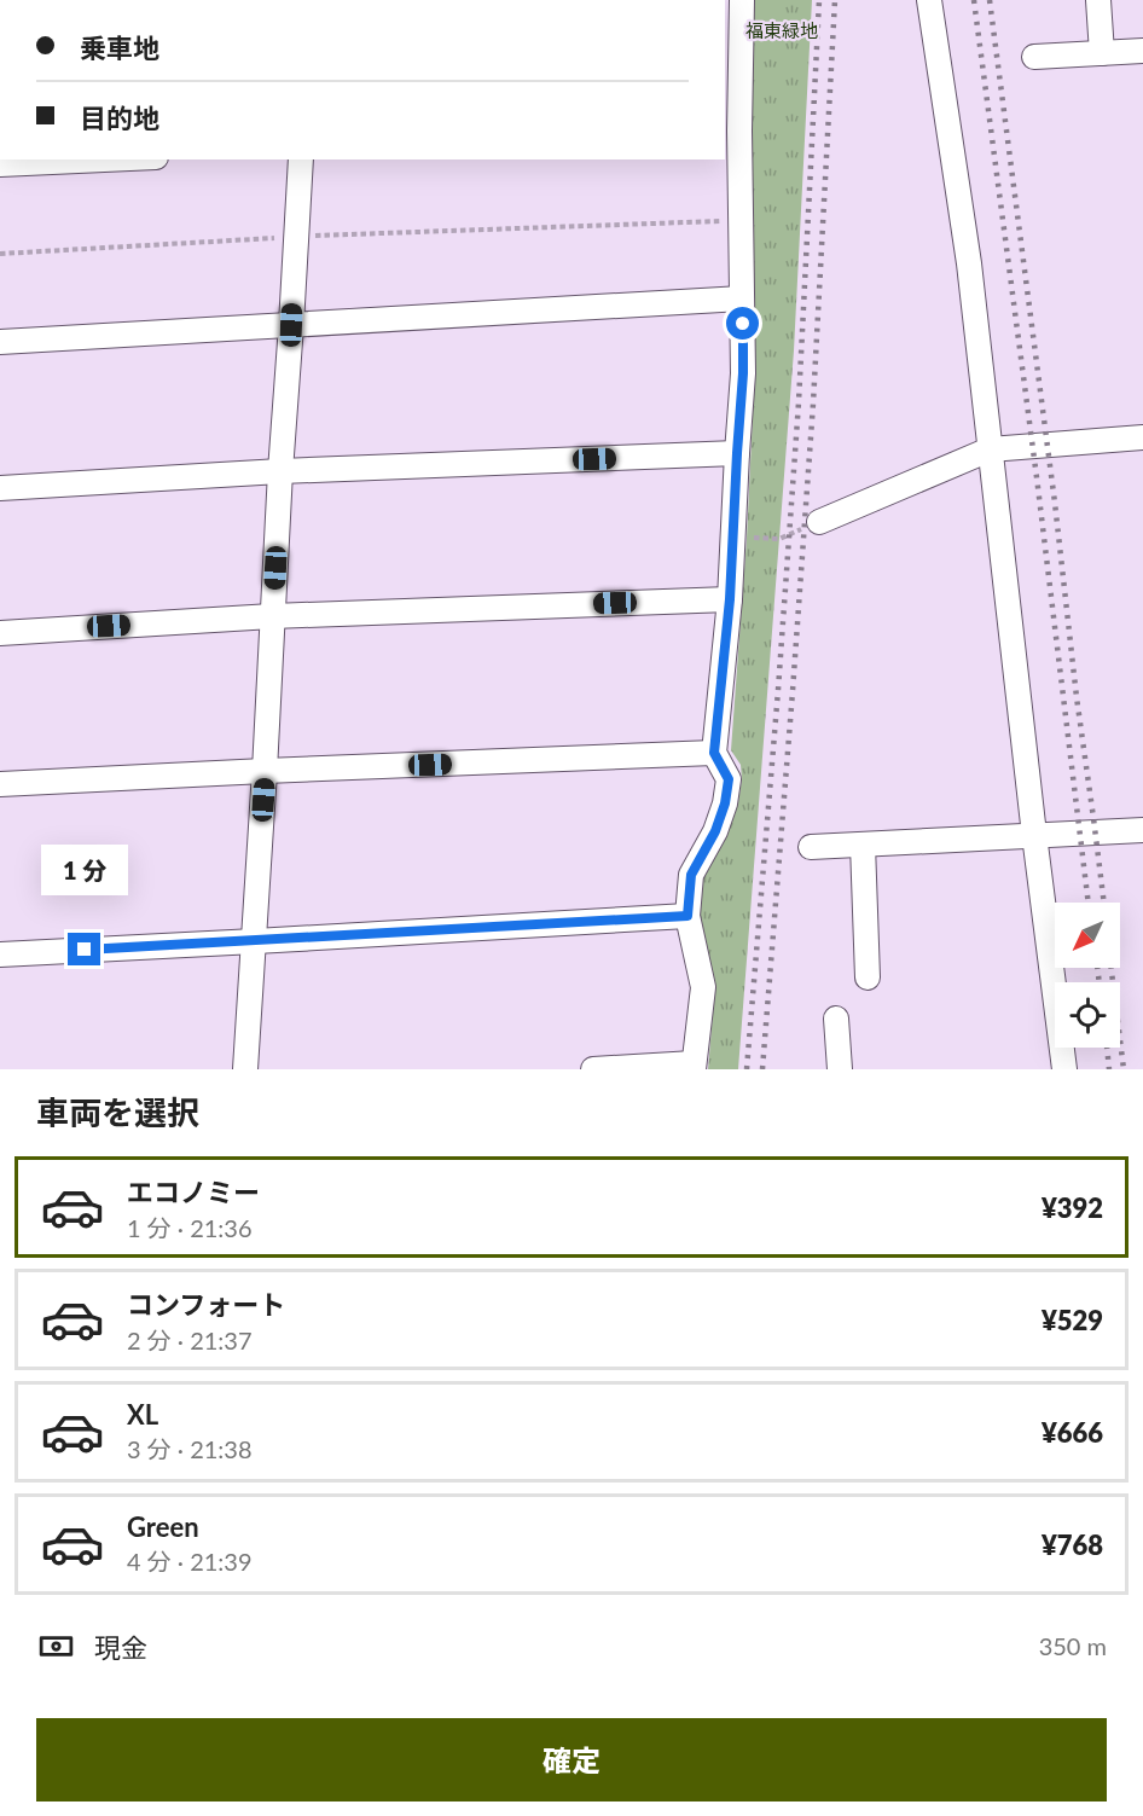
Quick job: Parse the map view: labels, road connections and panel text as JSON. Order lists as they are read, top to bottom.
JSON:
{
  "parks": ["福東緑地"],
  "north": "bottom left",
  "page": {
    "banner": ["乗車地", "目的地"],
    "bubble": "1 分",
    "heading": "車両を選択",
    "list": [
      {
        "name": "エコノミー",
        "note": "1 分 · 21:36",
        "value": "¥392"
      },
      {
        "name": "コンフォート",
        "note": "2 分 · 21:37",
        "value": "¥529"
      },
      {
        "name": "XL",
        "note": "3 分 · 21:38",
        "value": "¥666"
      },
      {
        "name": "Green",
        "note": "4 分 · 21:39",
        "value": "¥768"
      }
    ],
    "pay": ["現金", "350 m"],
    "buttons": "確定"
  }
}
